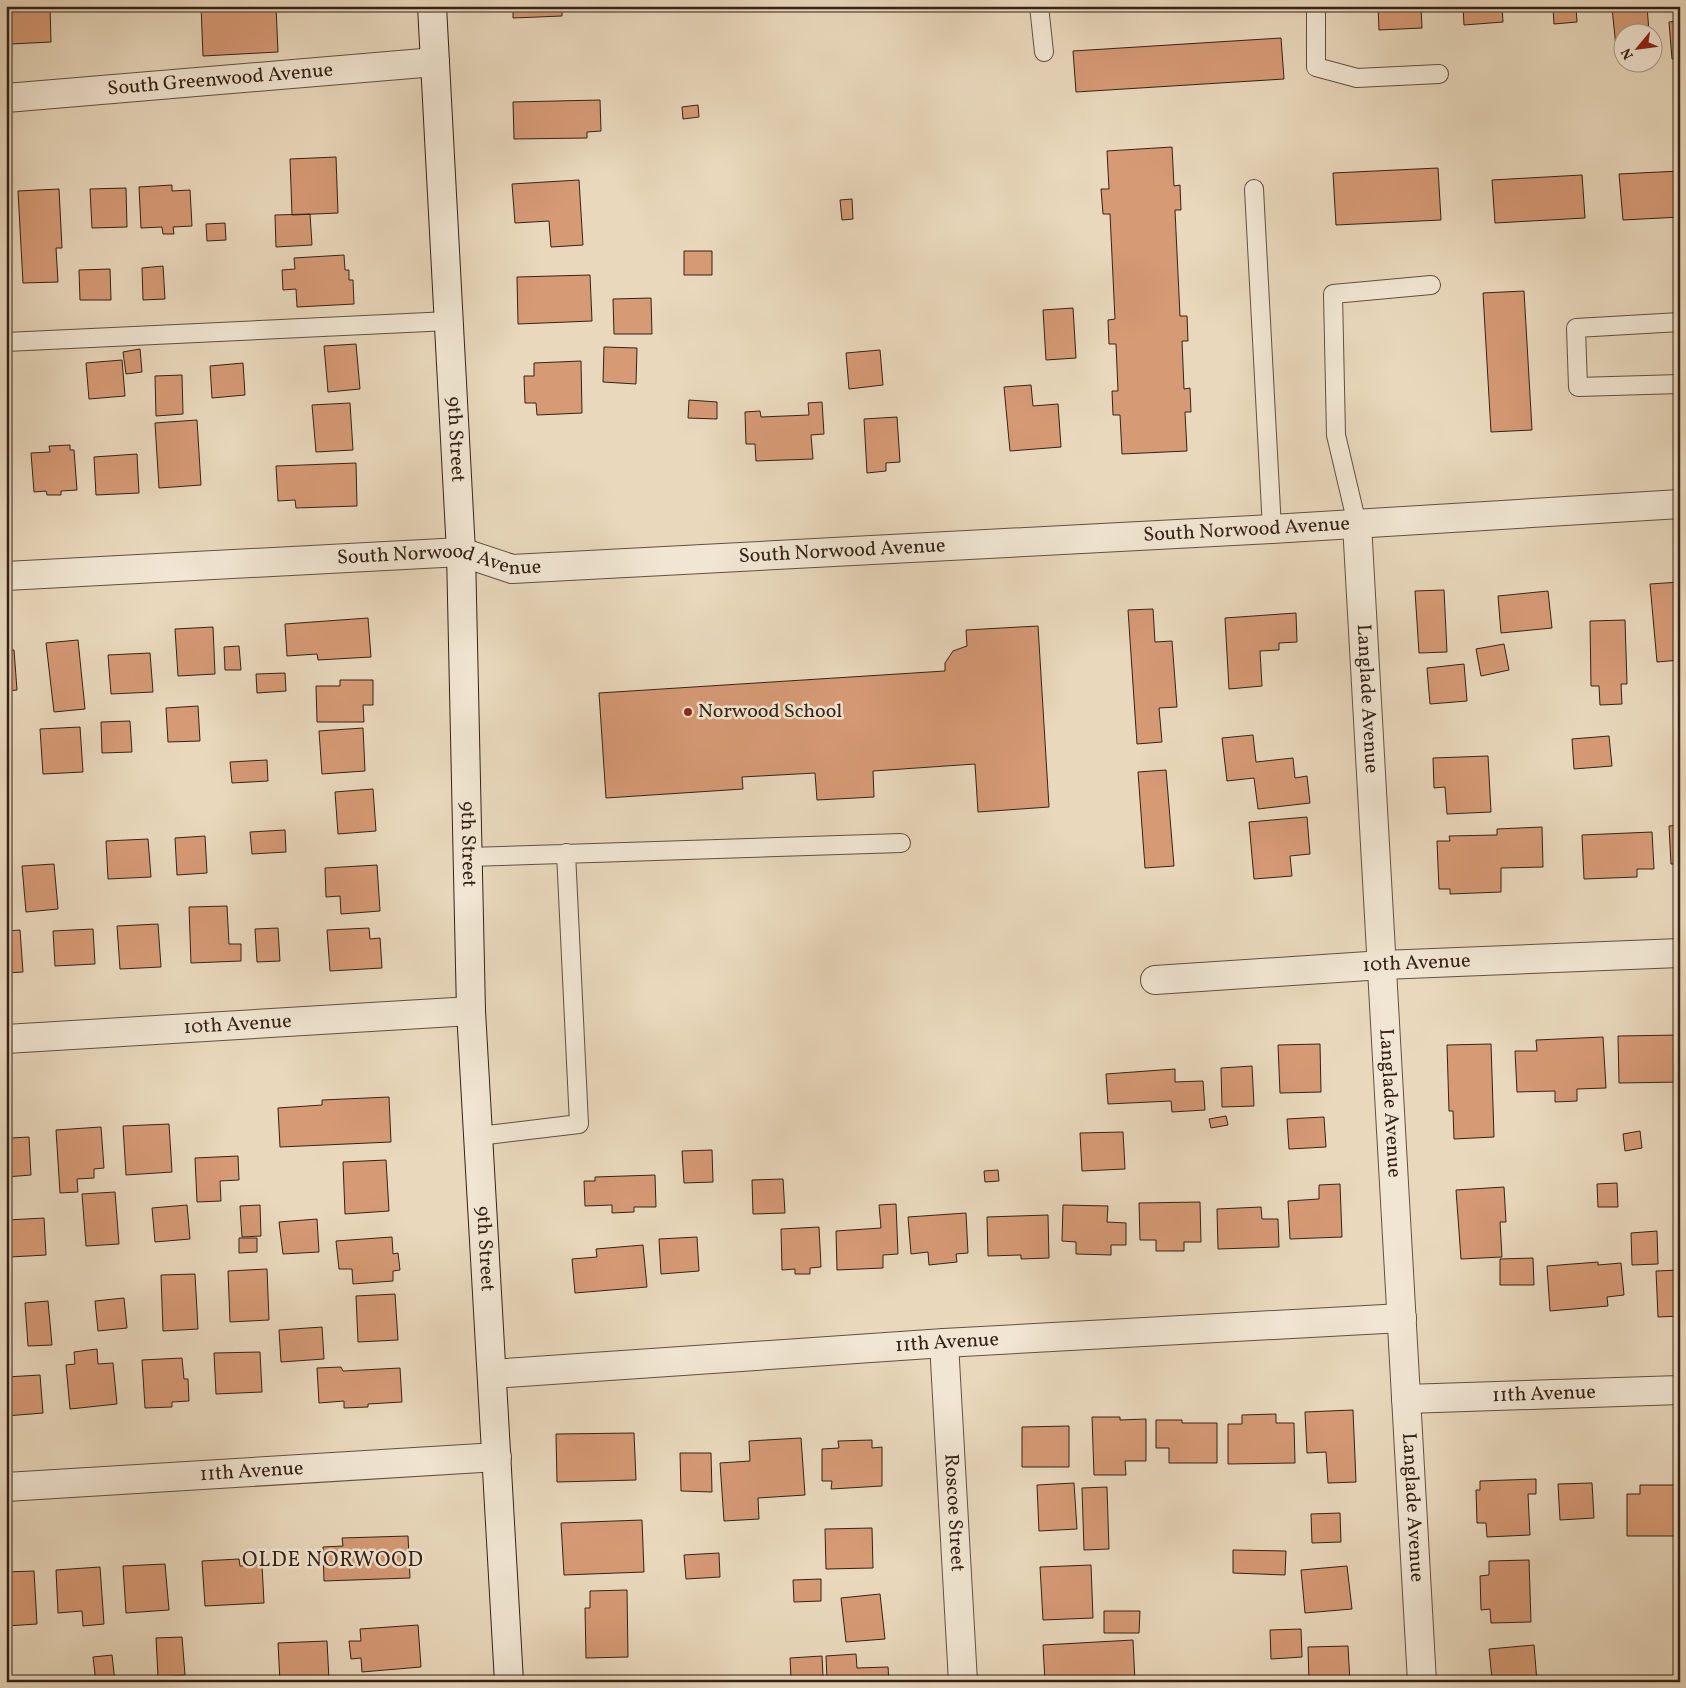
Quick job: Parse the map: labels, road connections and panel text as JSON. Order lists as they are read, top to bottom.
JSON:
{
  "streets": {
    "street": [
      "South Greenwood Avenue",
      "9th Street",
      "South Norwood Avenue",
      "Langlade Avenue",
      "10th Avenue",
      "11th Avenue",
      "Roscoe Street"
    ]
  },
  "crossings": [
    ["South Greenwood Avenue", "9th Street"],
    ["9th Street", "South Norwood Avenue"],
    ["9th Street", "10th Avenue"],
    ["9th Street", "11th Avenue"],
    ["South Norwood Avenue", "Langlade Avenue"],
    ["Langlade Avenue", "10th Avenue"],
    ["Langlade Avenue", "11th Avenue"],
    ["11th Avenue", "Roscoe Street"]
  ],
  "districts": ["OLDE NORWOOD"],
  "places": ["Norwood School"],
  "north": "bottom left"
}
